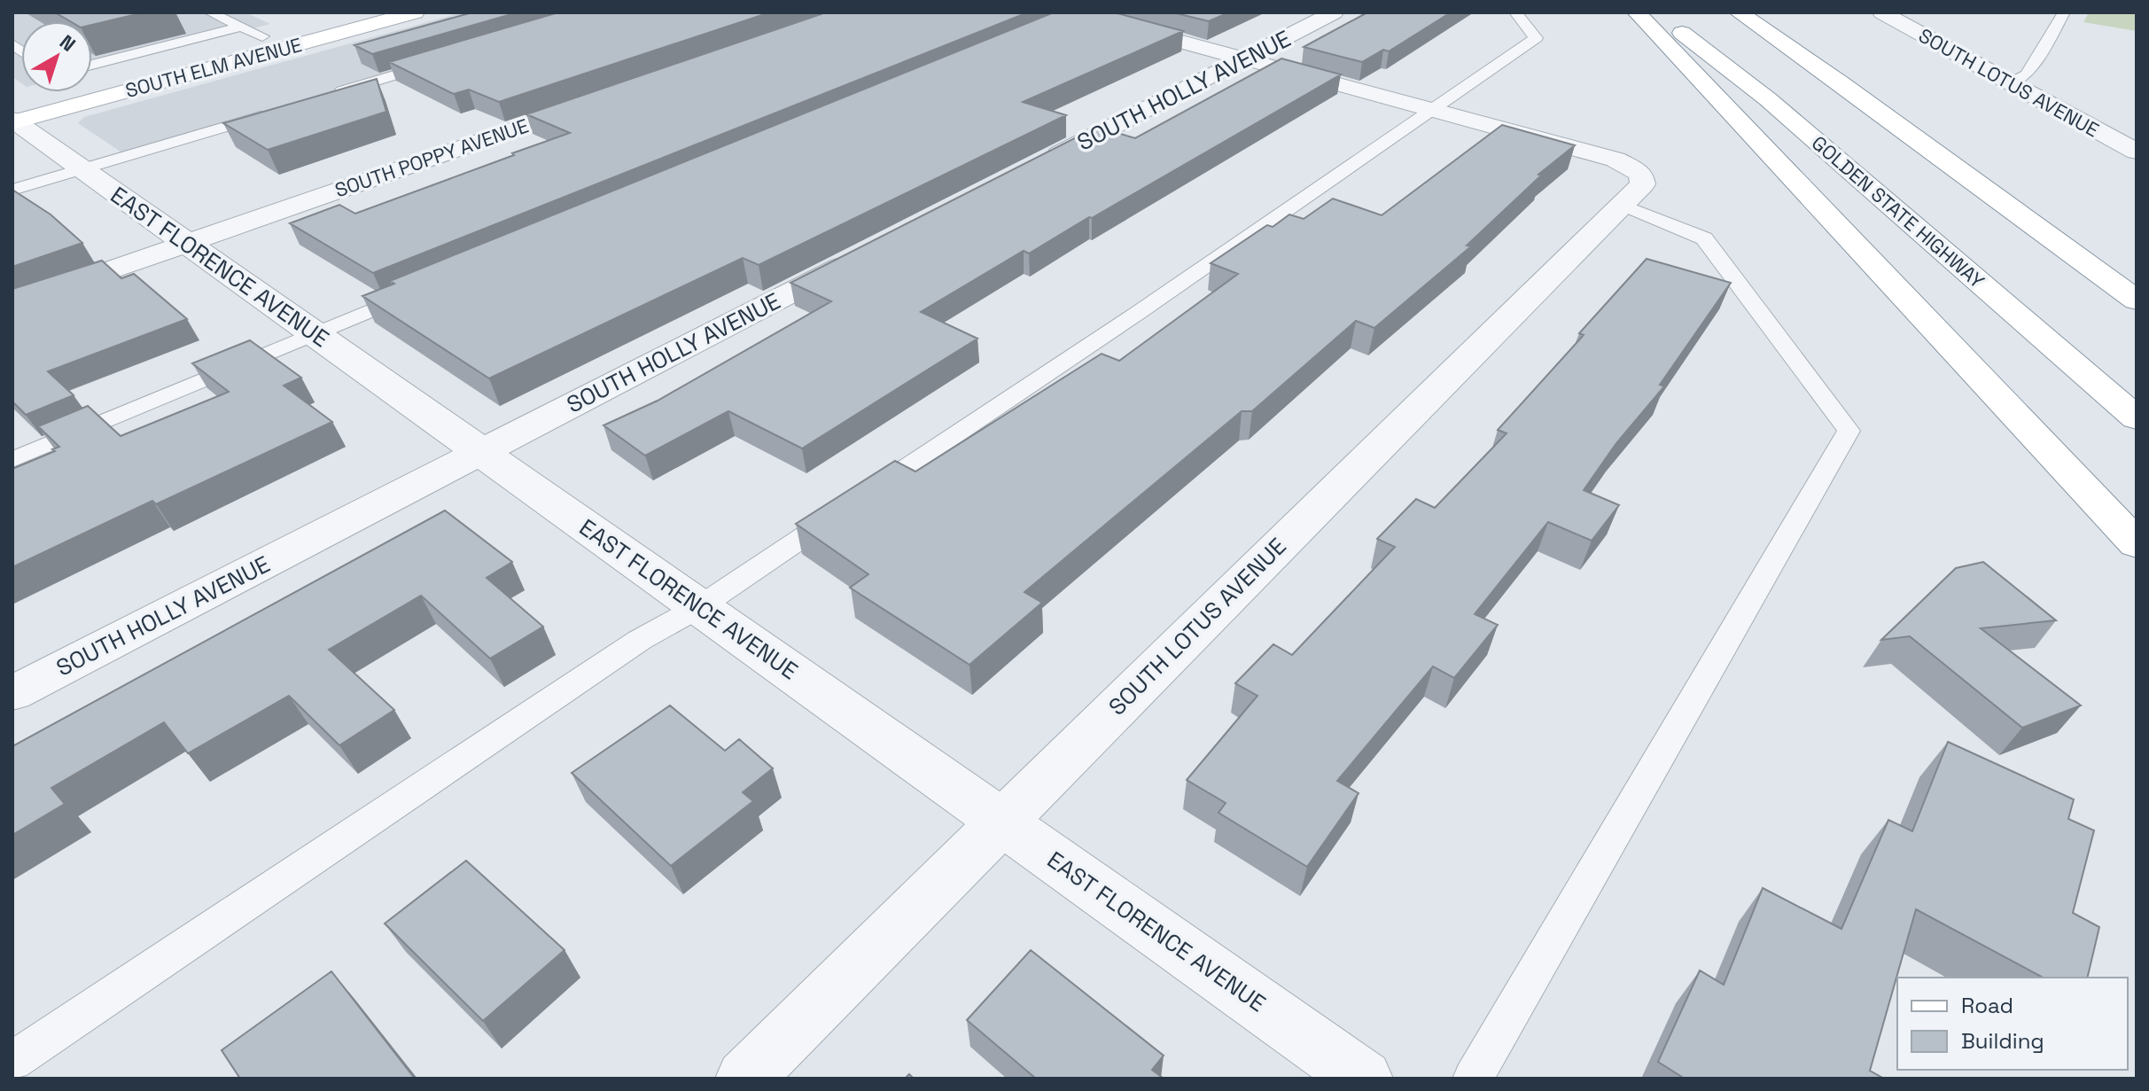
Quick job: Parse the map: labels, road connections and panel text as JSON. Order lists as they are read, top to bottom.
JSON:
{
  "streets": {
    "main road": ["SOUTH ELM AVENUE", "GOLDEN STATE HIGHWAY"],
    "street": [
      "SOUTH LOTUS AVENUE",
      "SOUTH HOLLY AVENUE",
      "SOUTH POPPY AVENUE",
      "EAST FLORENCE AVENUE"
    ]
  },
  "crossings": [
    ["SOUTH ELM AVENUE", "EAST FLORENCE AVENUE"],
    ["SOUTH LOTUS AVENUE", "EAST FLORENCE AVENUE"],
    ["SOUTH HOLLY AVENUE", "EAST FLORENCE AVENUE"],
    ["SOUTH POPPY AVENUE", "EAST FLORENCE AVENUE"]
  ],
  "legend": ["Road", "Building"],
  "north": "top right"
}
